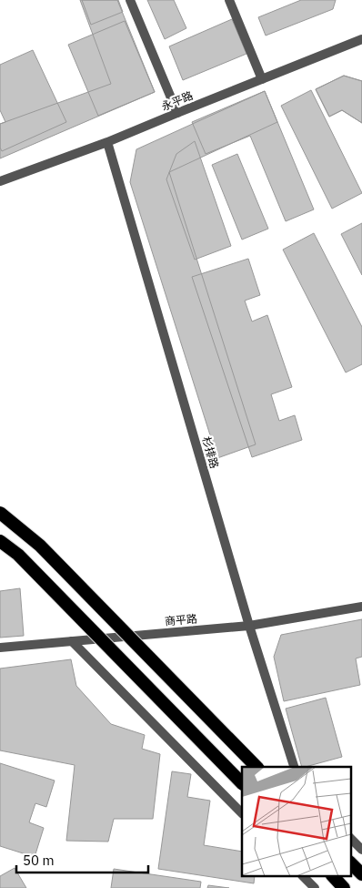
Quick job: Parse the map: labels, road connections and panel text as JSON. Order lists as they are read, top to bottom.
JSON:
{
  "streets": {
    "street": ["永平路", "杉排路", "商平路"]
  },
  "crossings": [
    ["永平路", "杉排路"],
    ["杉排路", "商平路"]
  ],
  "scale_bar": "50 m"
}
